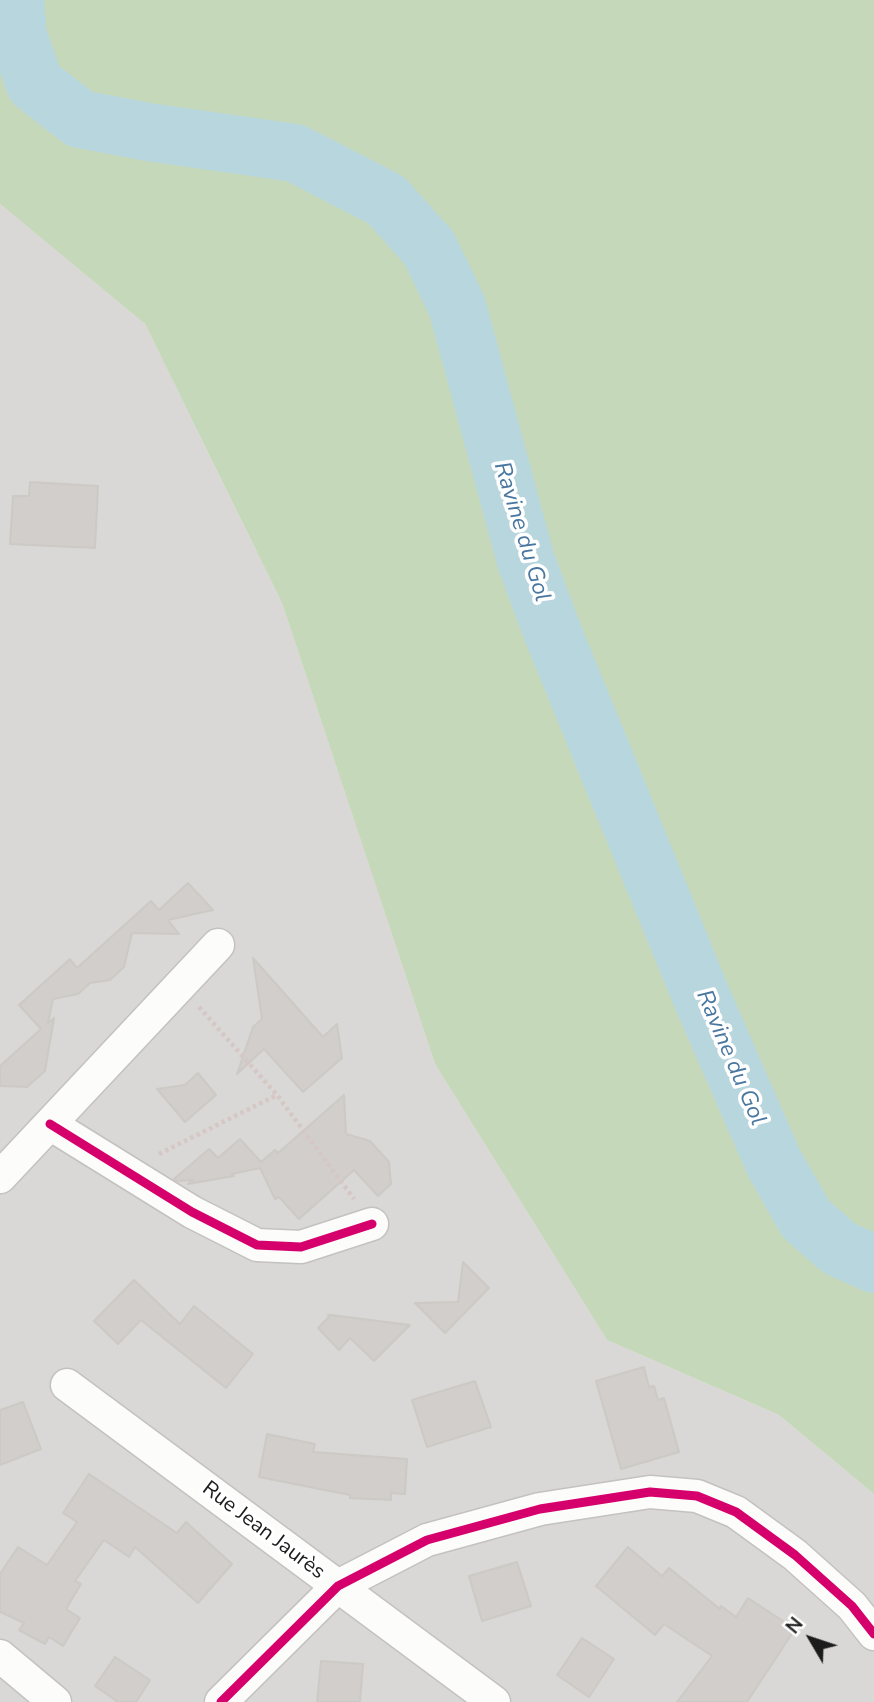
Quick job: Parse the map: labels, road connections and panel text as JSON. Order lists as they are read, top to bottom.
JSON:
{
  "streets": {
    "street": ["Rue Jean Jaurès"]
  },
  "water": ["Ravine du Gol"],
  "north": "top left"
}
